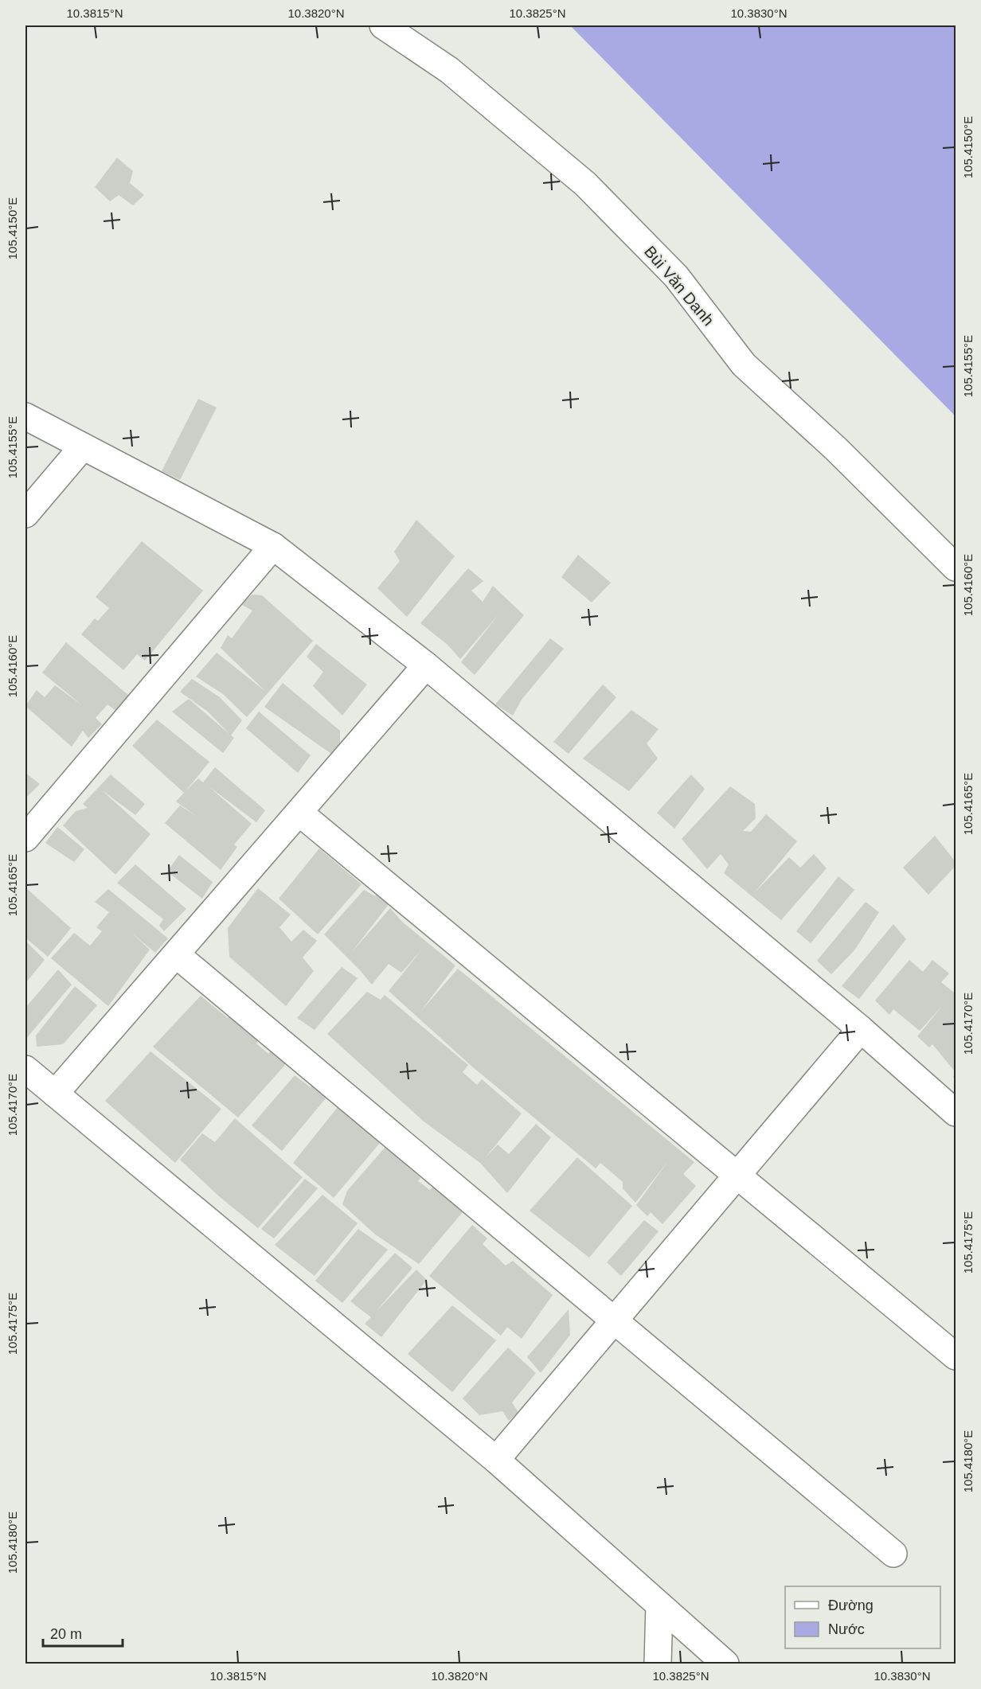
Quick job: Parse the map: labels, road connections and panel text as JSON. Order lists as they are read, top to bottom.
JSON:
{
  "streets": {
    "street": ["Bùi Văn Danh"]
  },
  "legend": ["Đường", "Nước"],
  "scale_bar": "20 m",
  "coordinates": [
    "10.3815°N",
    "10.3820°N",
    "10.3825°N",
    "10.3830°N",
    "105.4150°E",
    "105.4155°E",
    "105.4160°E",
    "105.4165°E",
    "105.4170°E",
    "105.4175°E",
    "105.4180°E"
  ]
}
